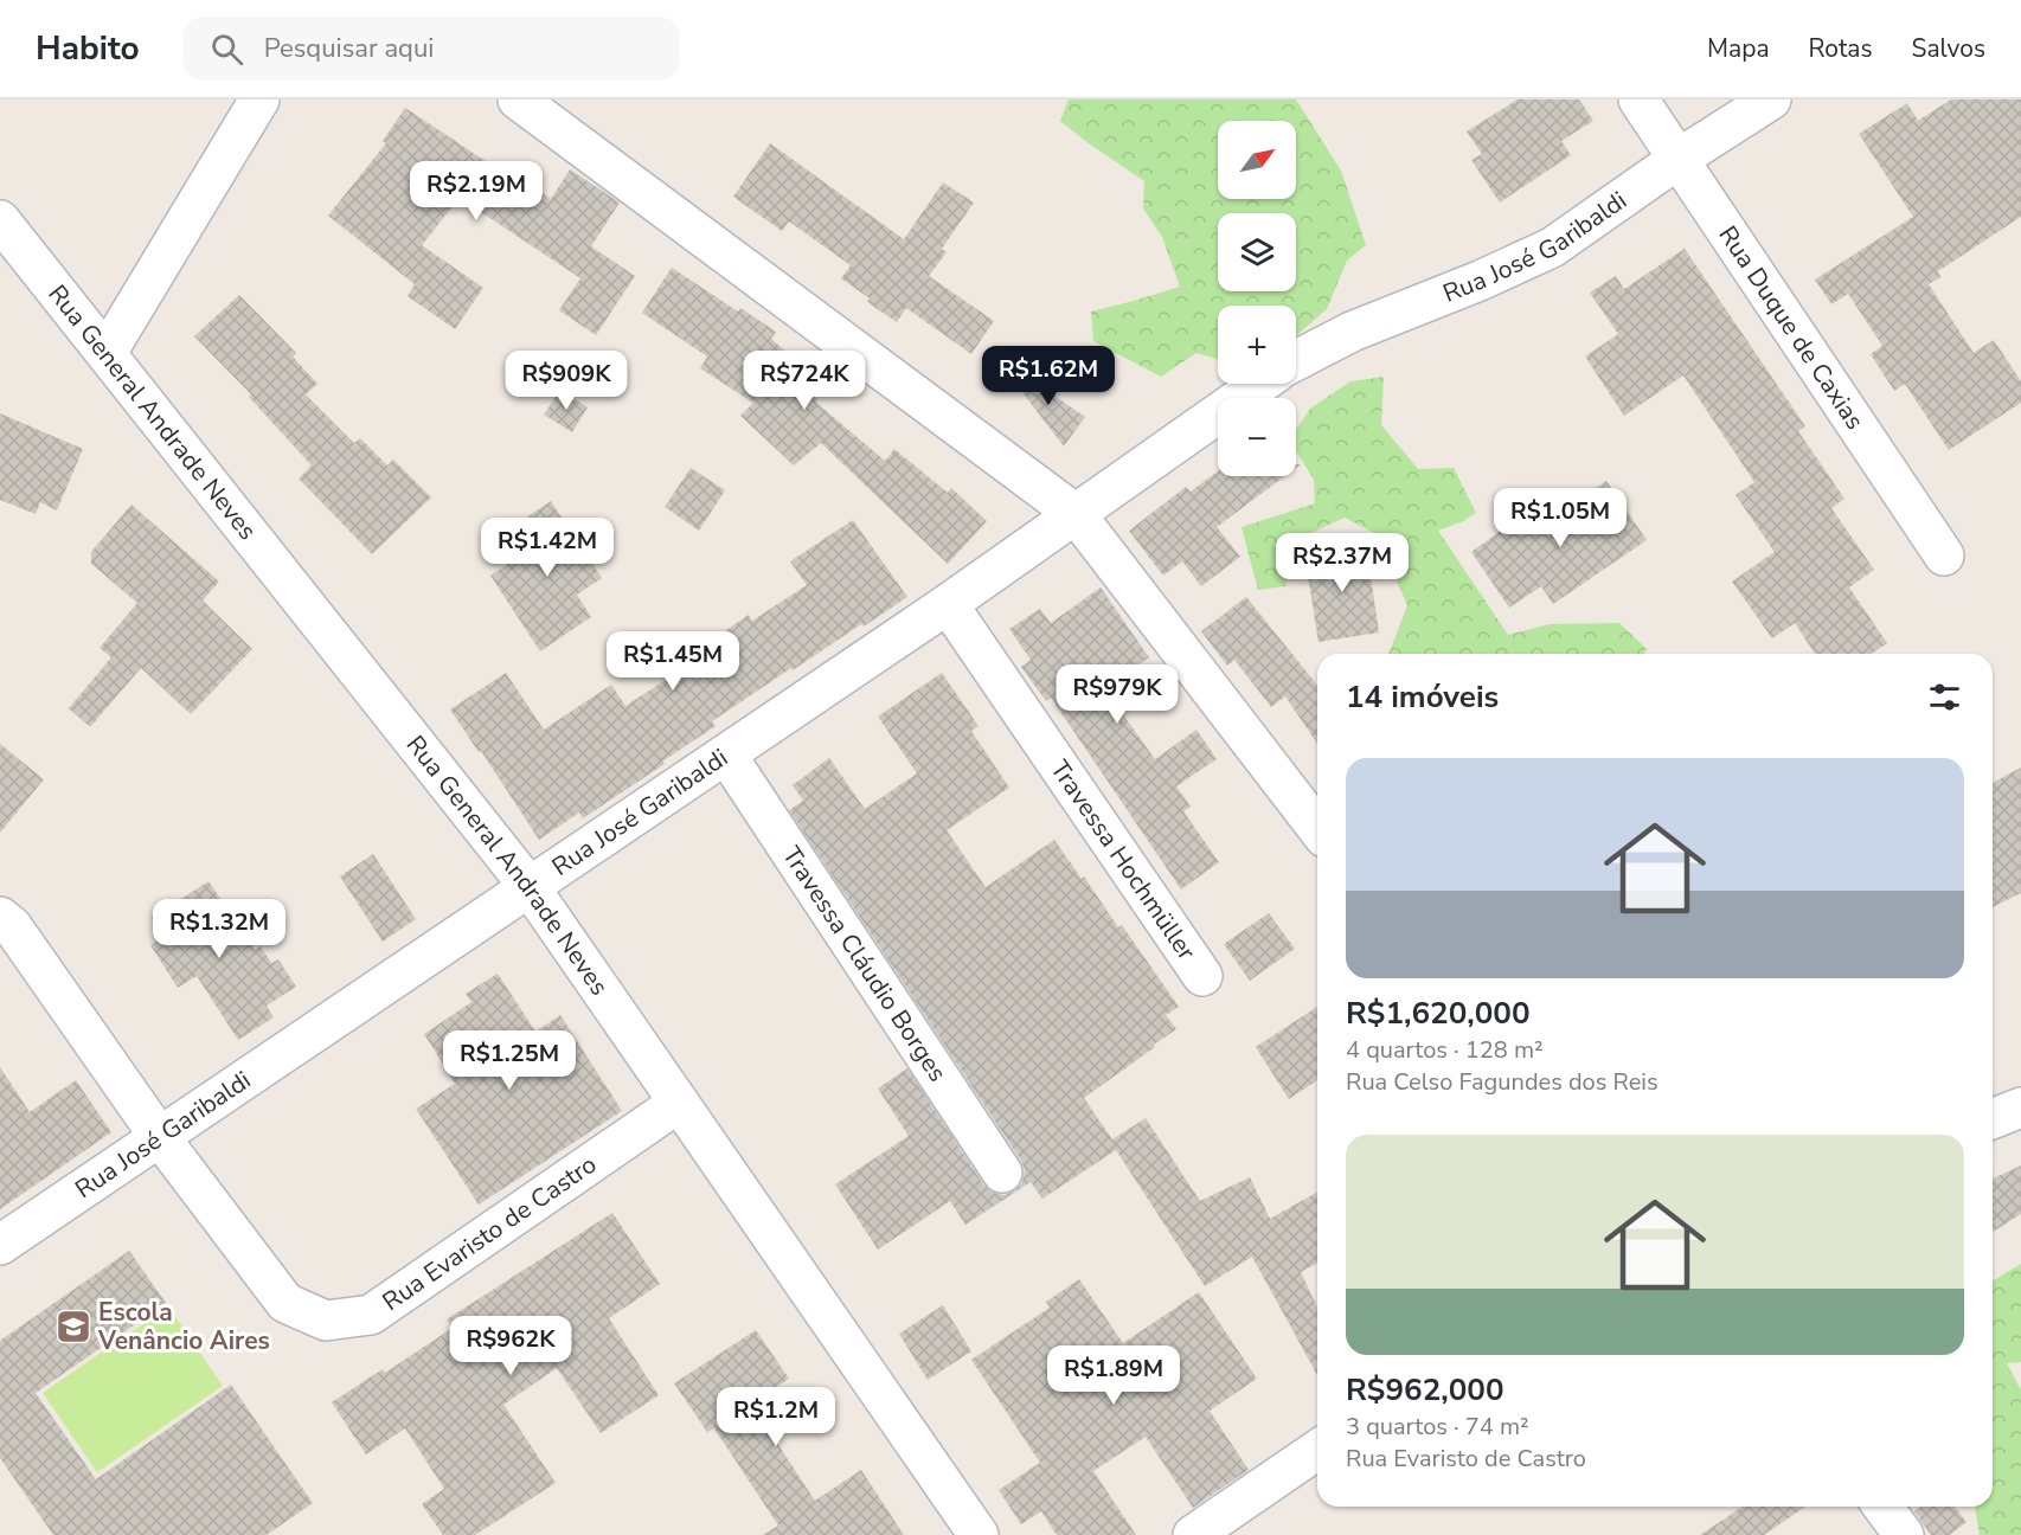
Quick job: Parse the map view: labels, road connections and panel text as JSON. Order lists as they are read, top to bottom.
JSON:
{
  "streets": {
    "street": [
      "Rua José Garibaldi",
      "Rua Duque de Caxias",
      "Rua General Andrade Neves",
      "Travessa Hochmüller",
      "Travessa Cláudio Borges",
      "Rua Evaristo de Castro"
    ]
  },
  "crossings": [
    ["Rua José Garibaldi", "Rua Duque de Caxias"],
    ["Rua José Garibaldi", "Rua General Andrade Neves"],
    ["Rua José Garibaldi", "Travessa Hochmüller"],
    ["Rua José Garibaldi", "Travessa Cláudio Borges"],
    ["Rua José Garibaldi", "Rua Evaristo de Castro"],
    ["Rua General Andrade Neves", "Rua Evaristo de Castro"]
  ],
  "places": {
    "school or university": ["Escola Venâncio Aires"]
  },
  "north": "top right",
  "page": {
    "header": "Habito",
    "search": "Pesquisar aqui",
    "nav": ["Mapa", "Rotas", "Salvos"],
    "map_buttons": ["+", "−"],
    "price": [
      "R$2.19M",
      "R$1.62M",
      "R$909K",
      "R$724K",
      "R$1.05M",
      "R$1.42M",
      "R$2.37M",
      "R$1.45M",
      "R$979K",
      "R$1.32M",
      "R$1.25M",
      "R$962K",
      "R$1.89M",
      "R$1.2M"
    ],
    "heading": "14 imóveis",
    "list": [
      {
        "name": "R$1,620,000",
        "note": "4 quartos · 128 m² · Rua Celso Fagundes dos Reis"
      },
      {
        "name": "R$962,000",
        "note": "3 quartos · 74 m² · Rua Evaristo de Castro"
      }
    ]
  }
}
